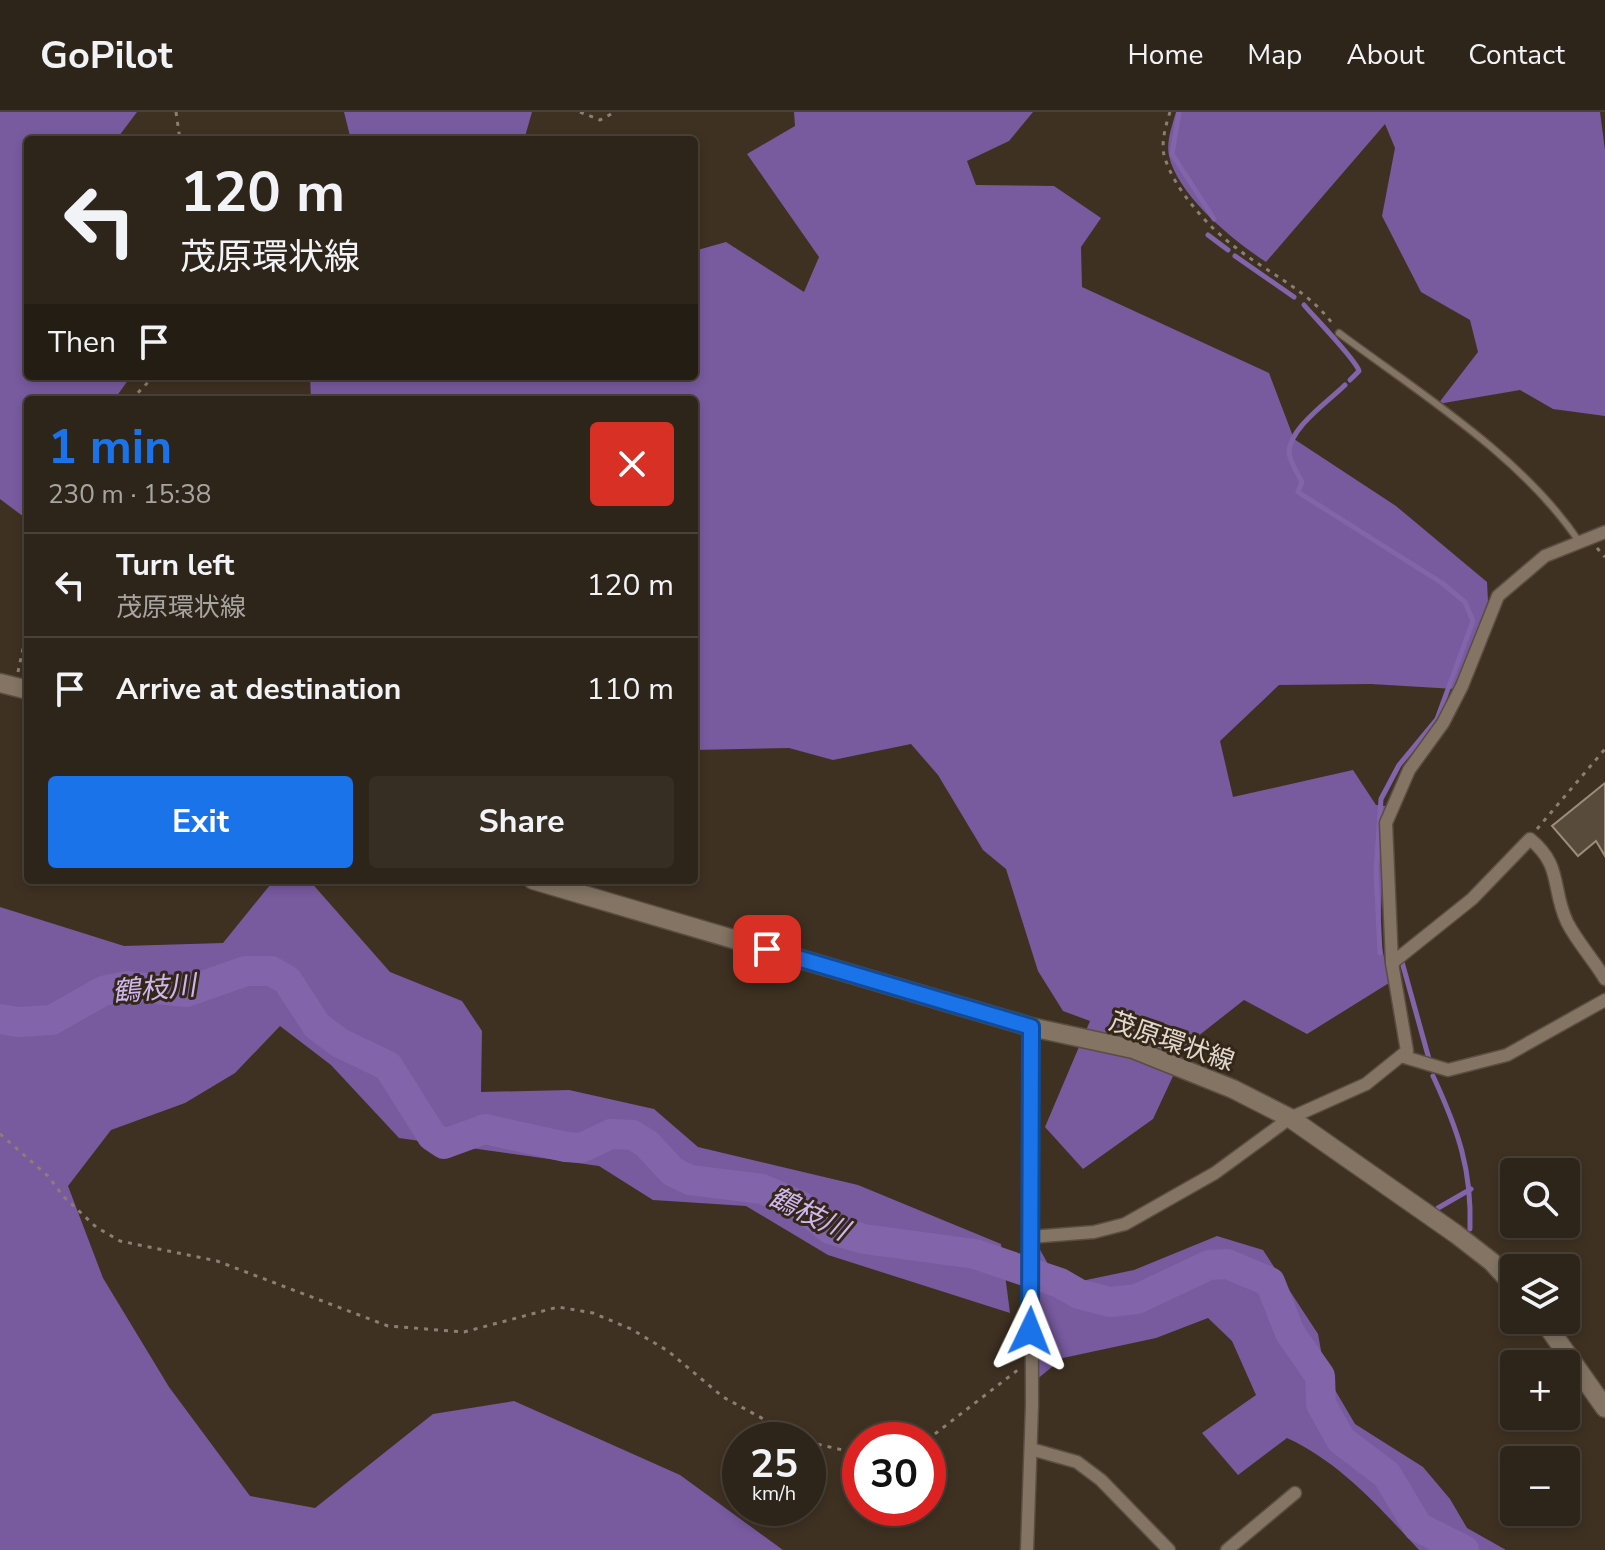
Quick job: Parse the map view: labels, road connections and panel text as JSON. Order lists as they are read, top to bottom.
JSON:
{
  "streets": {
    "main road": ["茂原環状線"]
  },
  "water": ["鶴枝川"],
  "page": {
    "header": "GoPilot",
    "nav": [
      "Home",
      "Map",
      "About",
      "Contact"
    ],
    "turn": ["120 m", "茂原環状線"],
    "then": "Then",
    "heading": ["1 min", "230 m · 15:38"],
    "list": [
      {
        "name": "Turn left",
        "note": "茂原環状線",
        "value": "120 m"
      },
      {
        "name": "Arrive at destination",
        "value": "110 m"
      }
    ],
    "buttons": ["Exit", "Share"],
    "map_buttons": ["+", "−"],
    "speed": "25 km/h",
    "limit": "30"
  }
}
